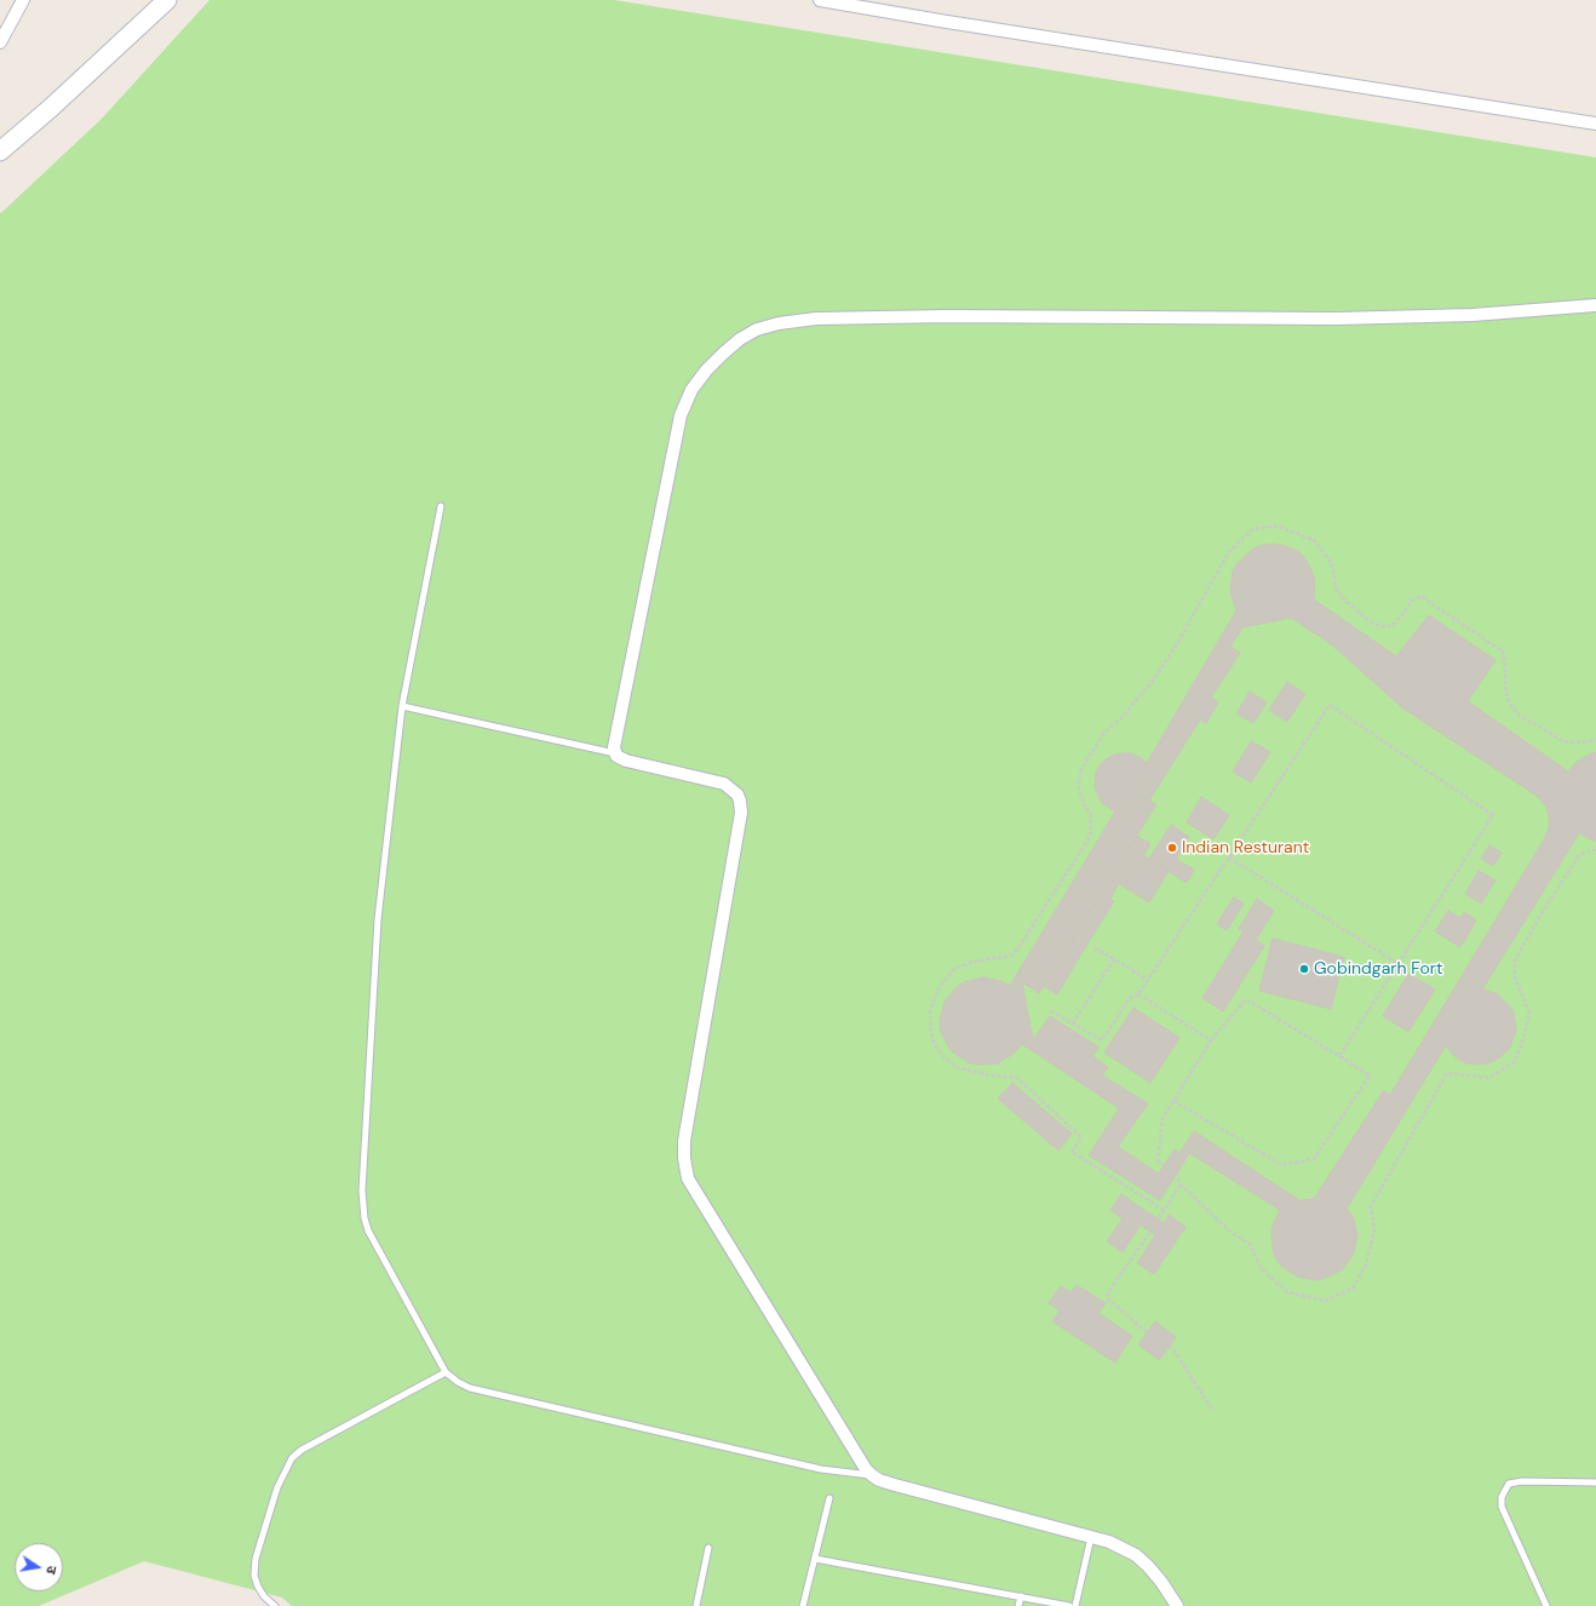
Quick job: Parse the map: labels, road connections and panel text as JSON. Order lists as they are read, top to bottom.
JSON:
{
  "places": ["Indian Resturant", "Gobindgarh Fort"],
  "north": "right"
}
